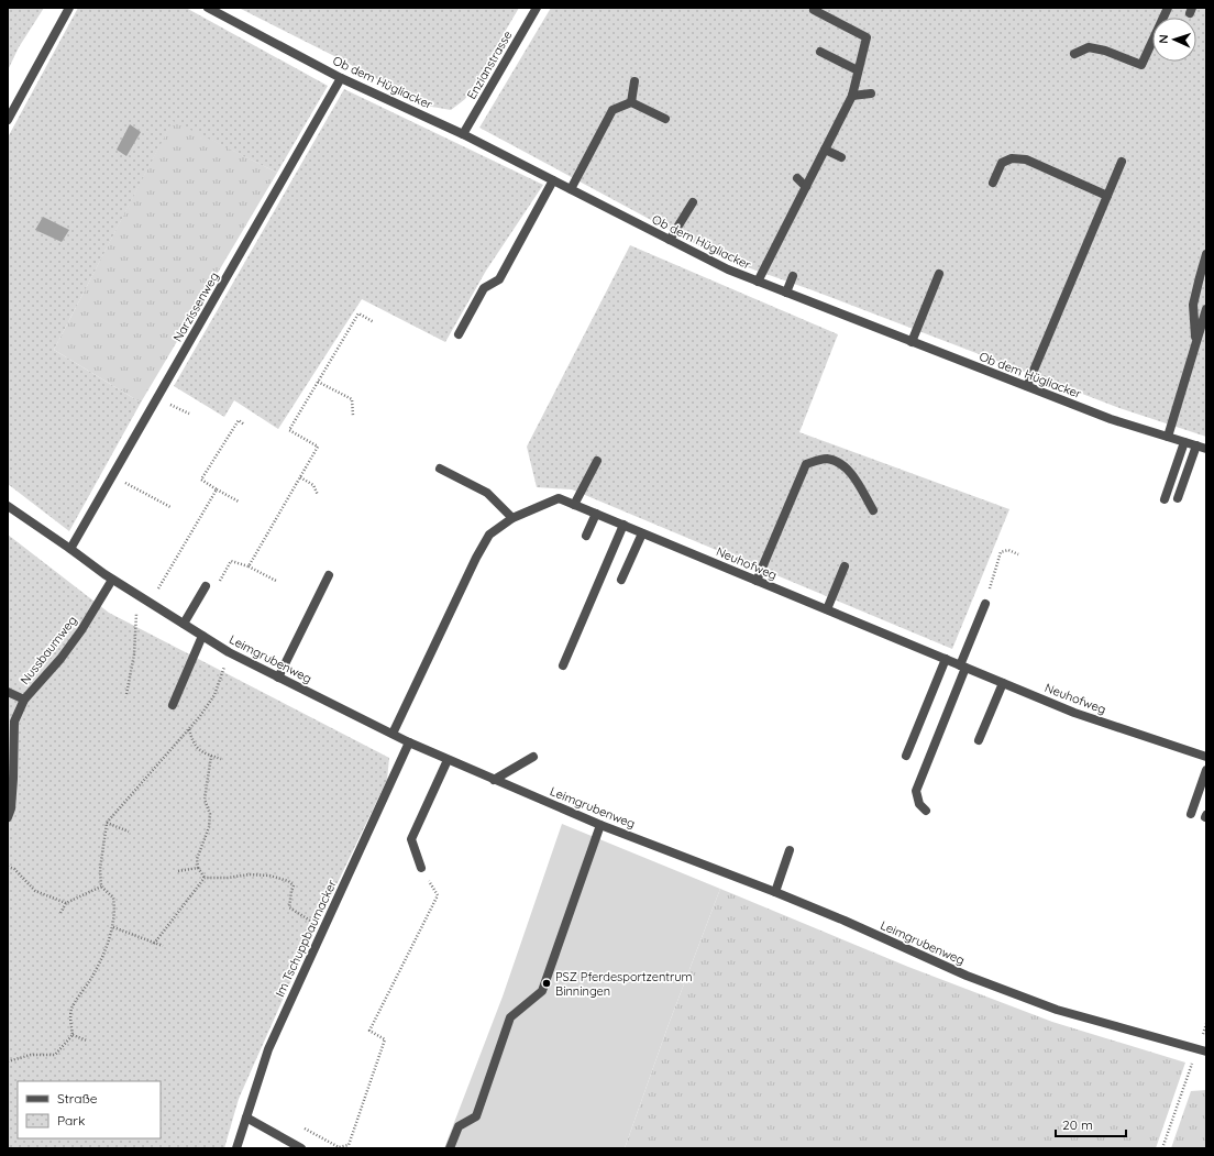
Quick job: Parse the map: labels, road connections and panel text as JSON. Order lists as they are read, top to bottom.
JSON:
{
  "streets": {
    "street": [
      "Enzianstrasse",
      "Ob dem Hügliacker",
      "Narzissenweg",
      "Neuhofweg",
      "Nussbaumweg",
      "Leimgrubenweg",
      "Im Tschuppbaumacker"
    ]
  },
  "crossings": [
    ["Enzianstrasse", "Ob dem Hügliacker"],
    ["Ob dem Hügliacker", "Narzissenweg"],
    ["Narzissenweg", "Leimgrubenweg"],
    ["Neuhofweg", "Leimgrubenweg"],
    ["Nussbaumweg", "Leimgrubenweg"],
    ["Leimgrubenweg", "Im Tschuppbaumacker"]
  ],
  "places": ["PSZ Pferdesportzentrum Binningen"],
  "legend": ["Straße", "Park"],
  "scale_bar": "20 m",
  "north": "left"
}
